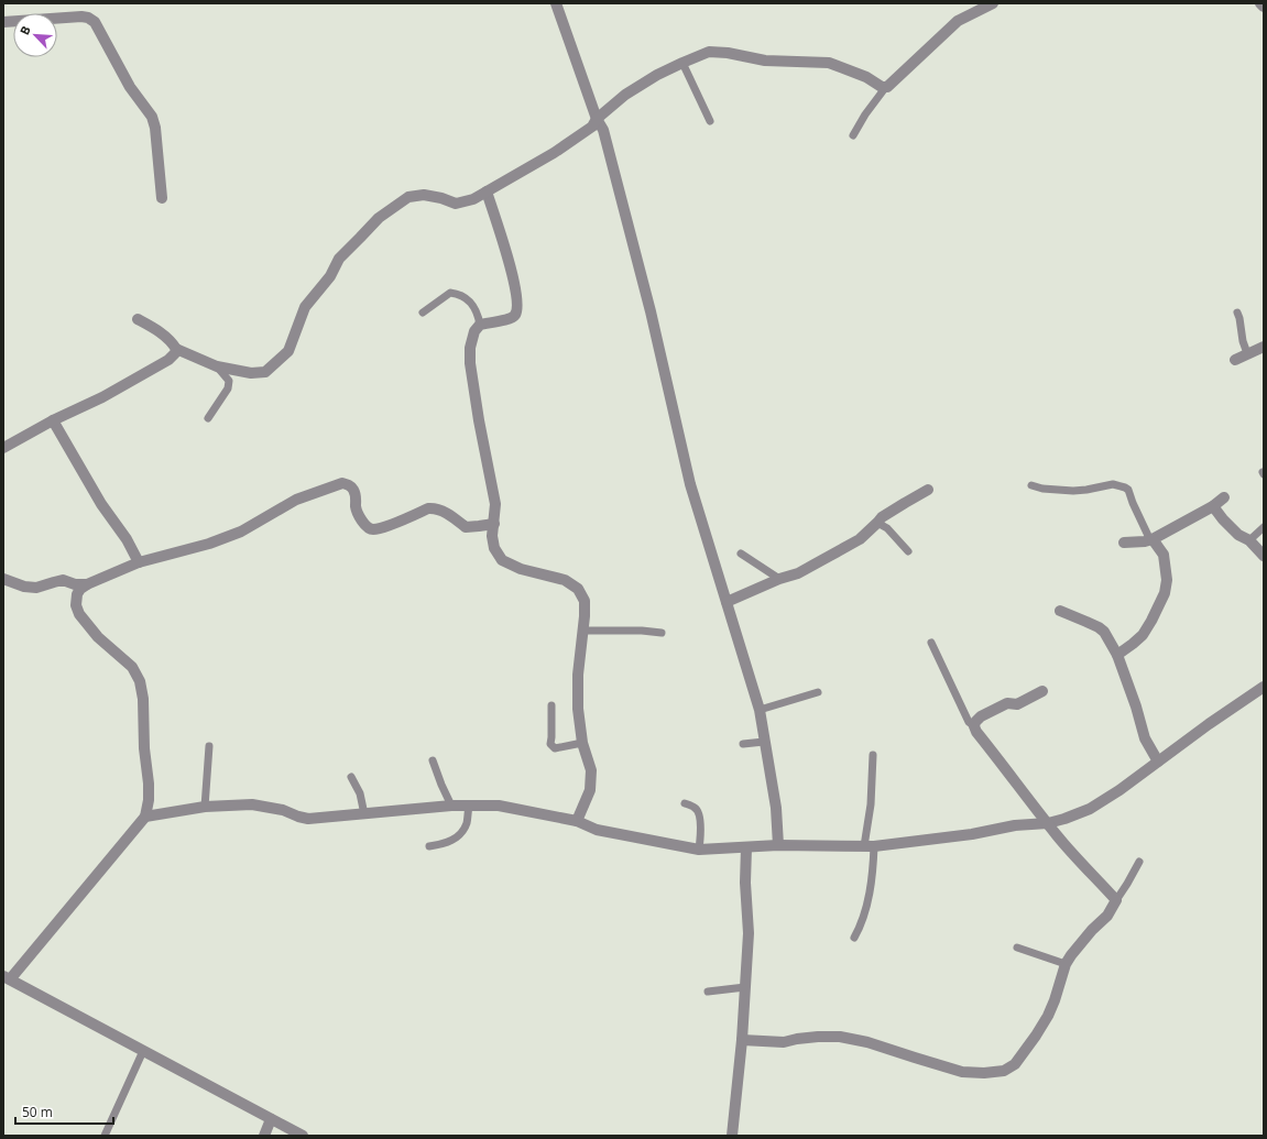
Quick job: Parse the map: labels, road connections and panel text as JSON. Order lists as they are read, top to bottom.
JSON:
{
  "scale_bar": "50 m",
  "north": "top left"
}
